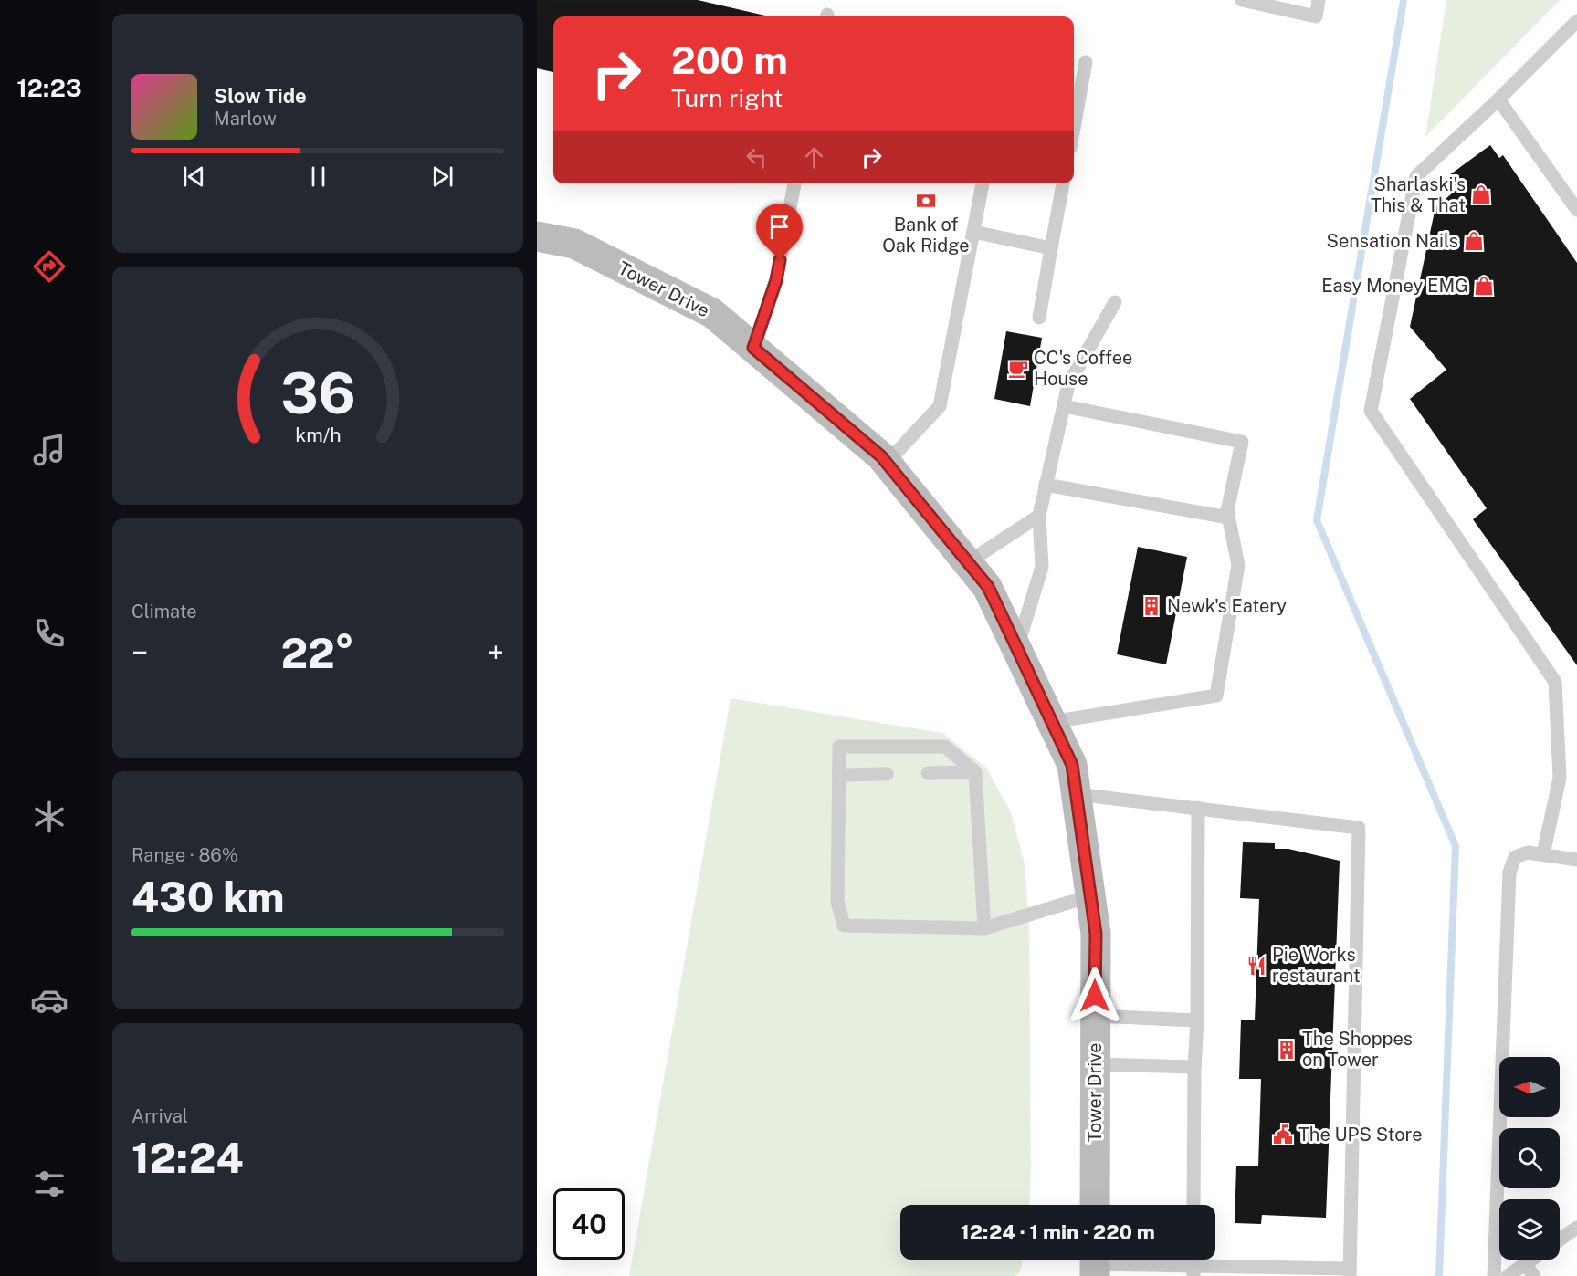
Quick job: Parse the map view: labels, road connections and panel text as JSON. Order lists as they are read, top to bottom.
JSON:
{
  "streets": {
    "street": ["Tower Drive"]
  },
  "places": {
    "shop": ["Sharlaski's This & That", "Sensation Nails", "Easy Money EMG"],
    "bank": ["Bank of Oak Ridge"],
    "cafe": ["CC's Coffee House"],
    "building": ["Newk's Eatery", "The Shoppes on Tower"],
    "restaurant": ["Pie Works restaurant"],
    "public building": ["The UPS Store"]
  },
  "north": "left",
  "page": {
    "tabs": "12:23",
    "turn": ["200 m", "Turn right"],
    "song": ["Slow Tide", "Marlow"],
    "tile": [
      "Climate",
      ["Range · 86%", "430 km"],
      ["Arrival", "12:24"]
    ],
    "heat": ["−", "22°", "+"],
    "limit": "40",
    "trip": "12:24 · 1 min · 220 m",
    "gauge": ["36", "km/h"]
  }
}
